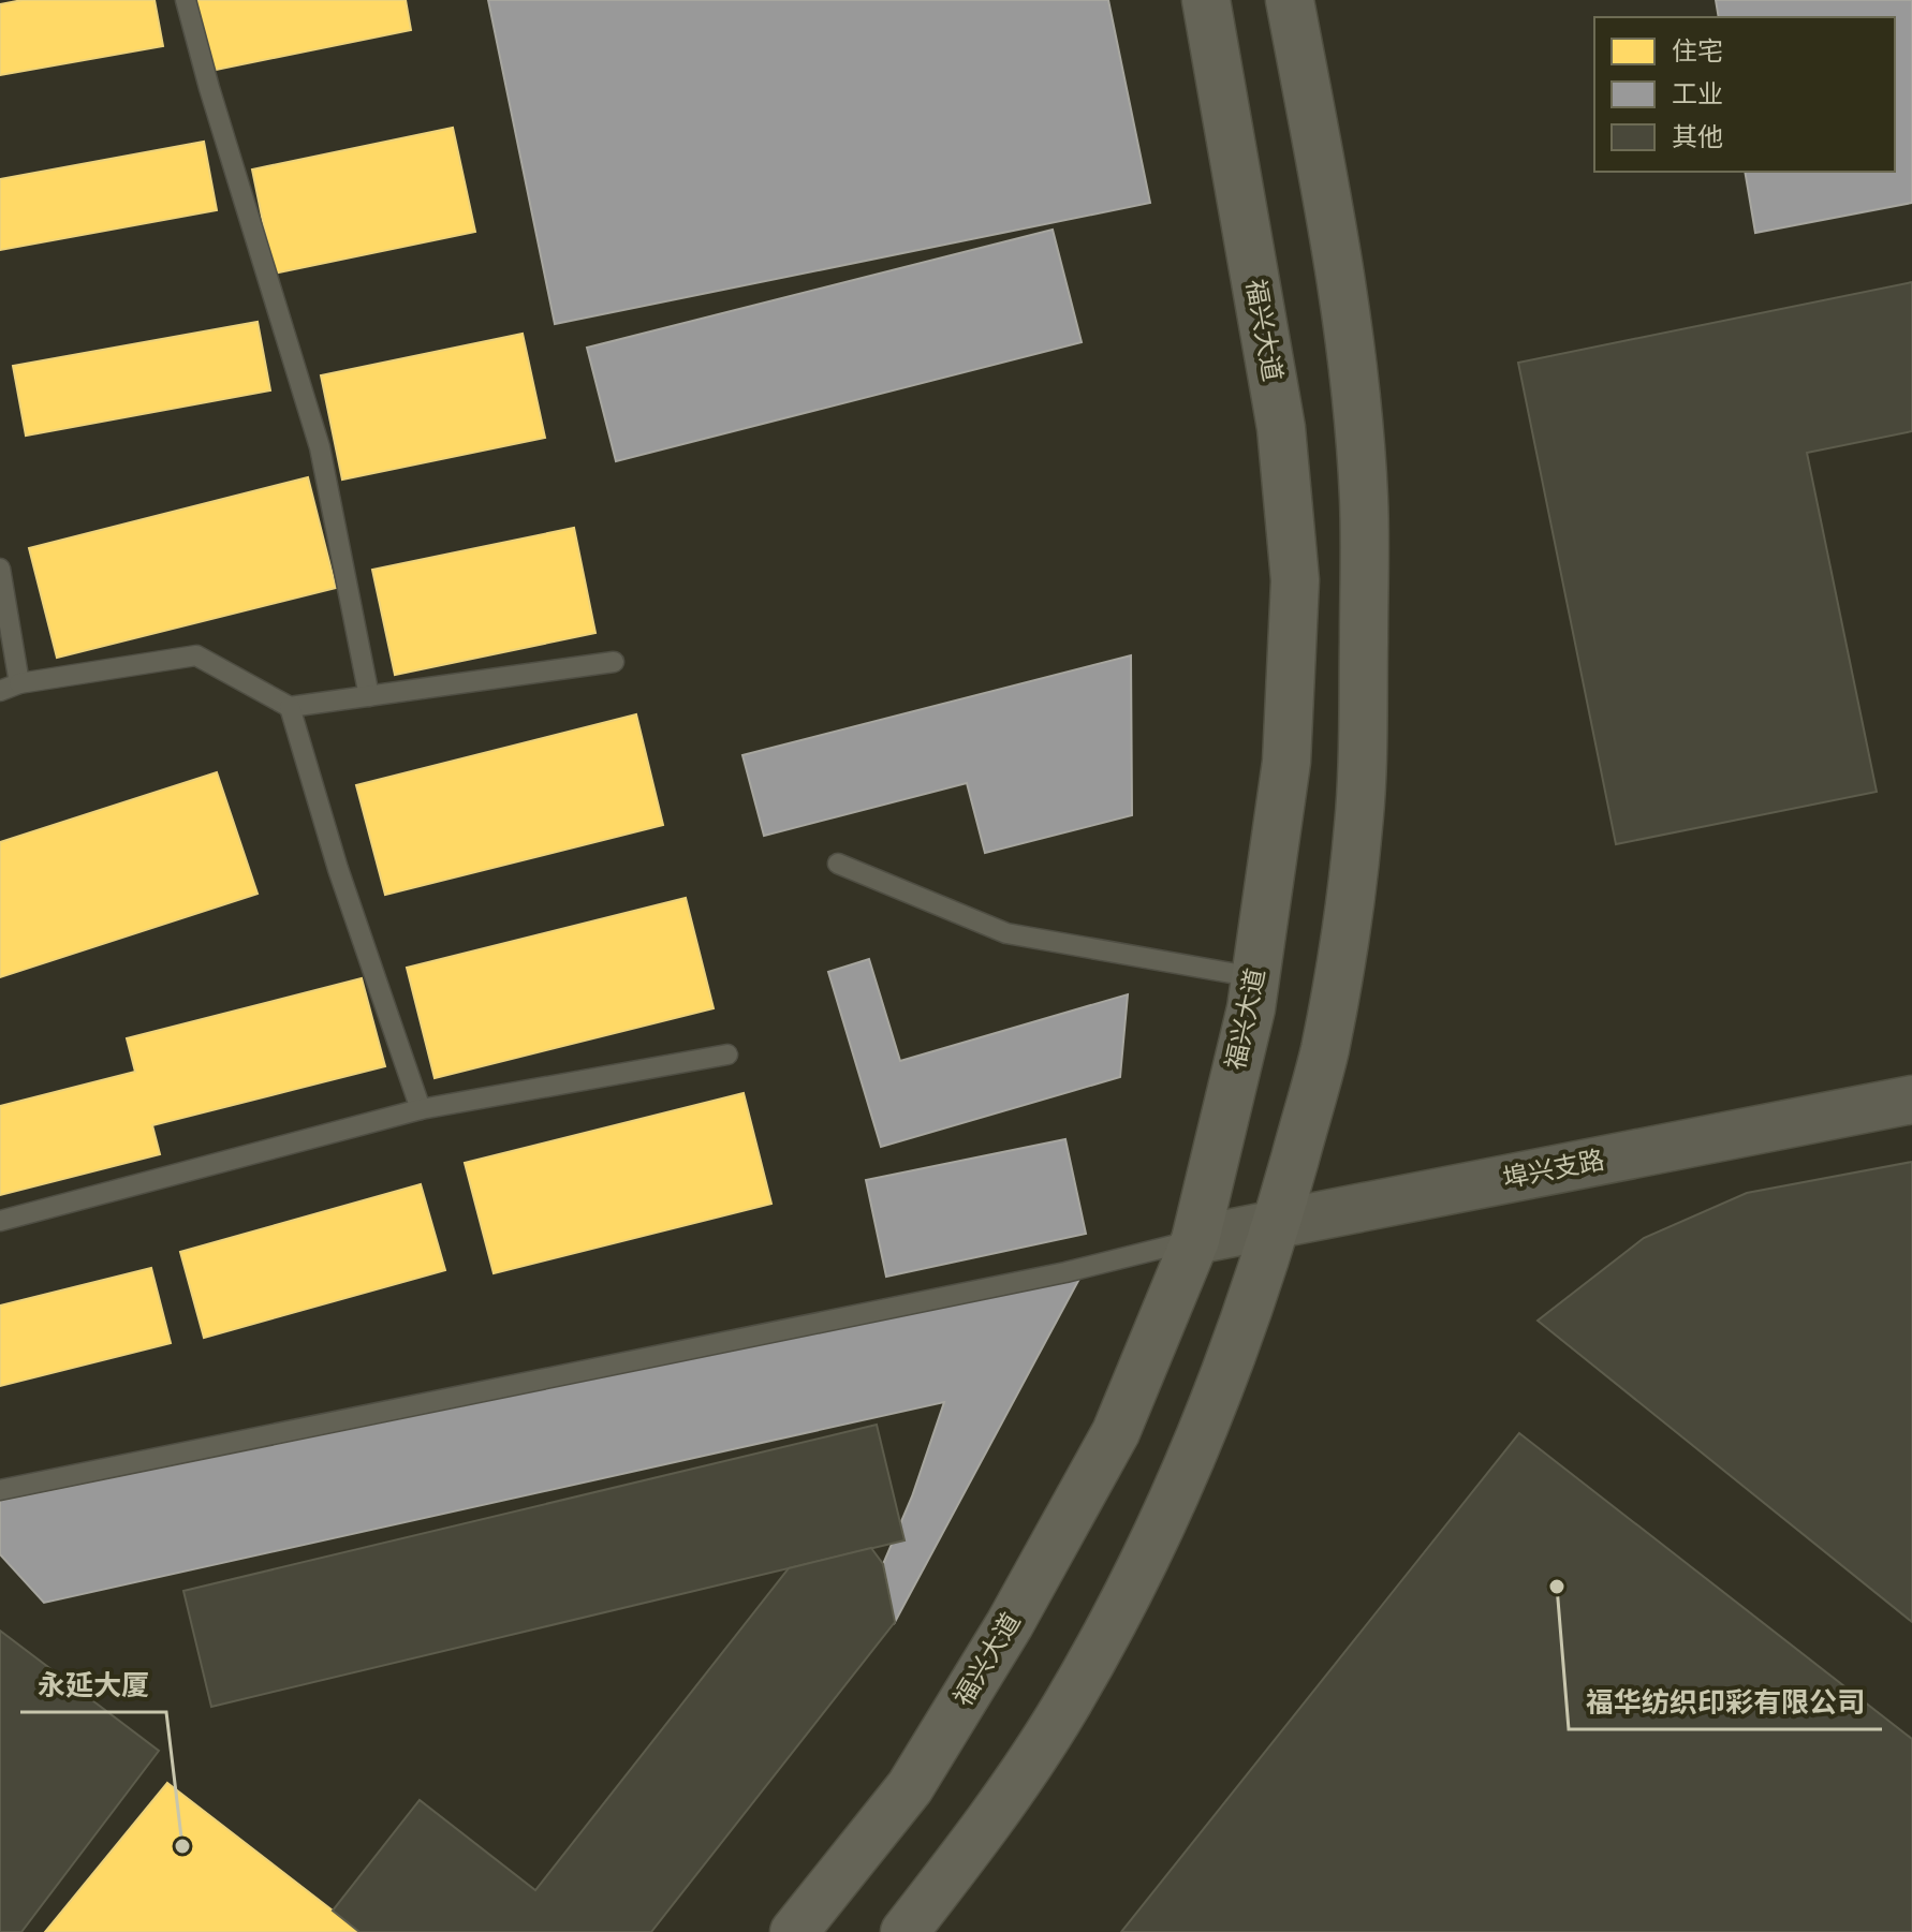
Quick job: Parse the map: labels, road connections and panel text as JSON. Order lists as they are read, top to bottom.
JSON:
{
  "streets": {
    "main road": ["福兴大道"],
    "street": ["埠兴支路"]
  },
  "crossings": [
    ["福兴大道", "埠兴支路"]
  ],
  "places": ["福华纺织印彩有限公司", "永延大厦"],
  "legend": ["住宅", "工业", "其他"]
}
